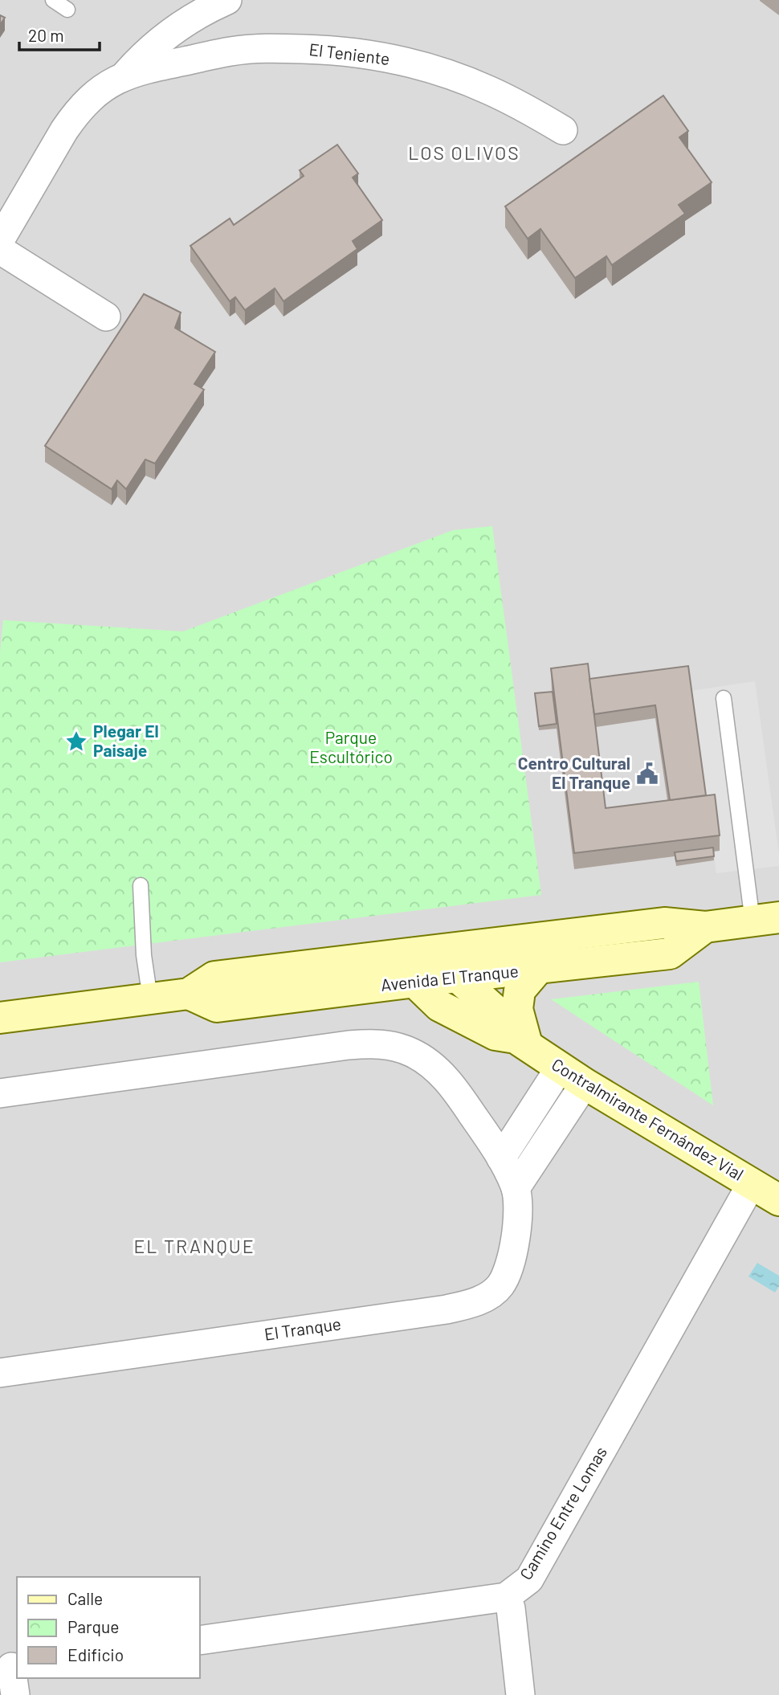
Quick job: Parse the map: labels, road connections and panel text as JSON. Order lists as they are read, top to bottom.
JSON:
{
  "streets": {
    "main road": ["Avenida El Tranque", "Contralmirante Fernández Vial"],
    "street": ["El Teniente", "El Tranque", "Camino Entre Lomas"]
  },
  "crossings": [
    ["Avenida El Tranque", "Contralmirante Fernández Vial"],
    ["Contralmirante Fernández Vial", "Camino Entre Lomas"]
  ],
  "districts": ["LOS OLIVOS", "EL TRANQUE"],
  "parks": ["Parque Escultórico"],
  "places": {
    "place": ["Plegar El Paisaje"],
    "public building": ["Centro Cultural El Tranque"]
  },
  "legend": ["Calle", "Parque", "Edificio"],
  "scale_bar": "20 m"
}
